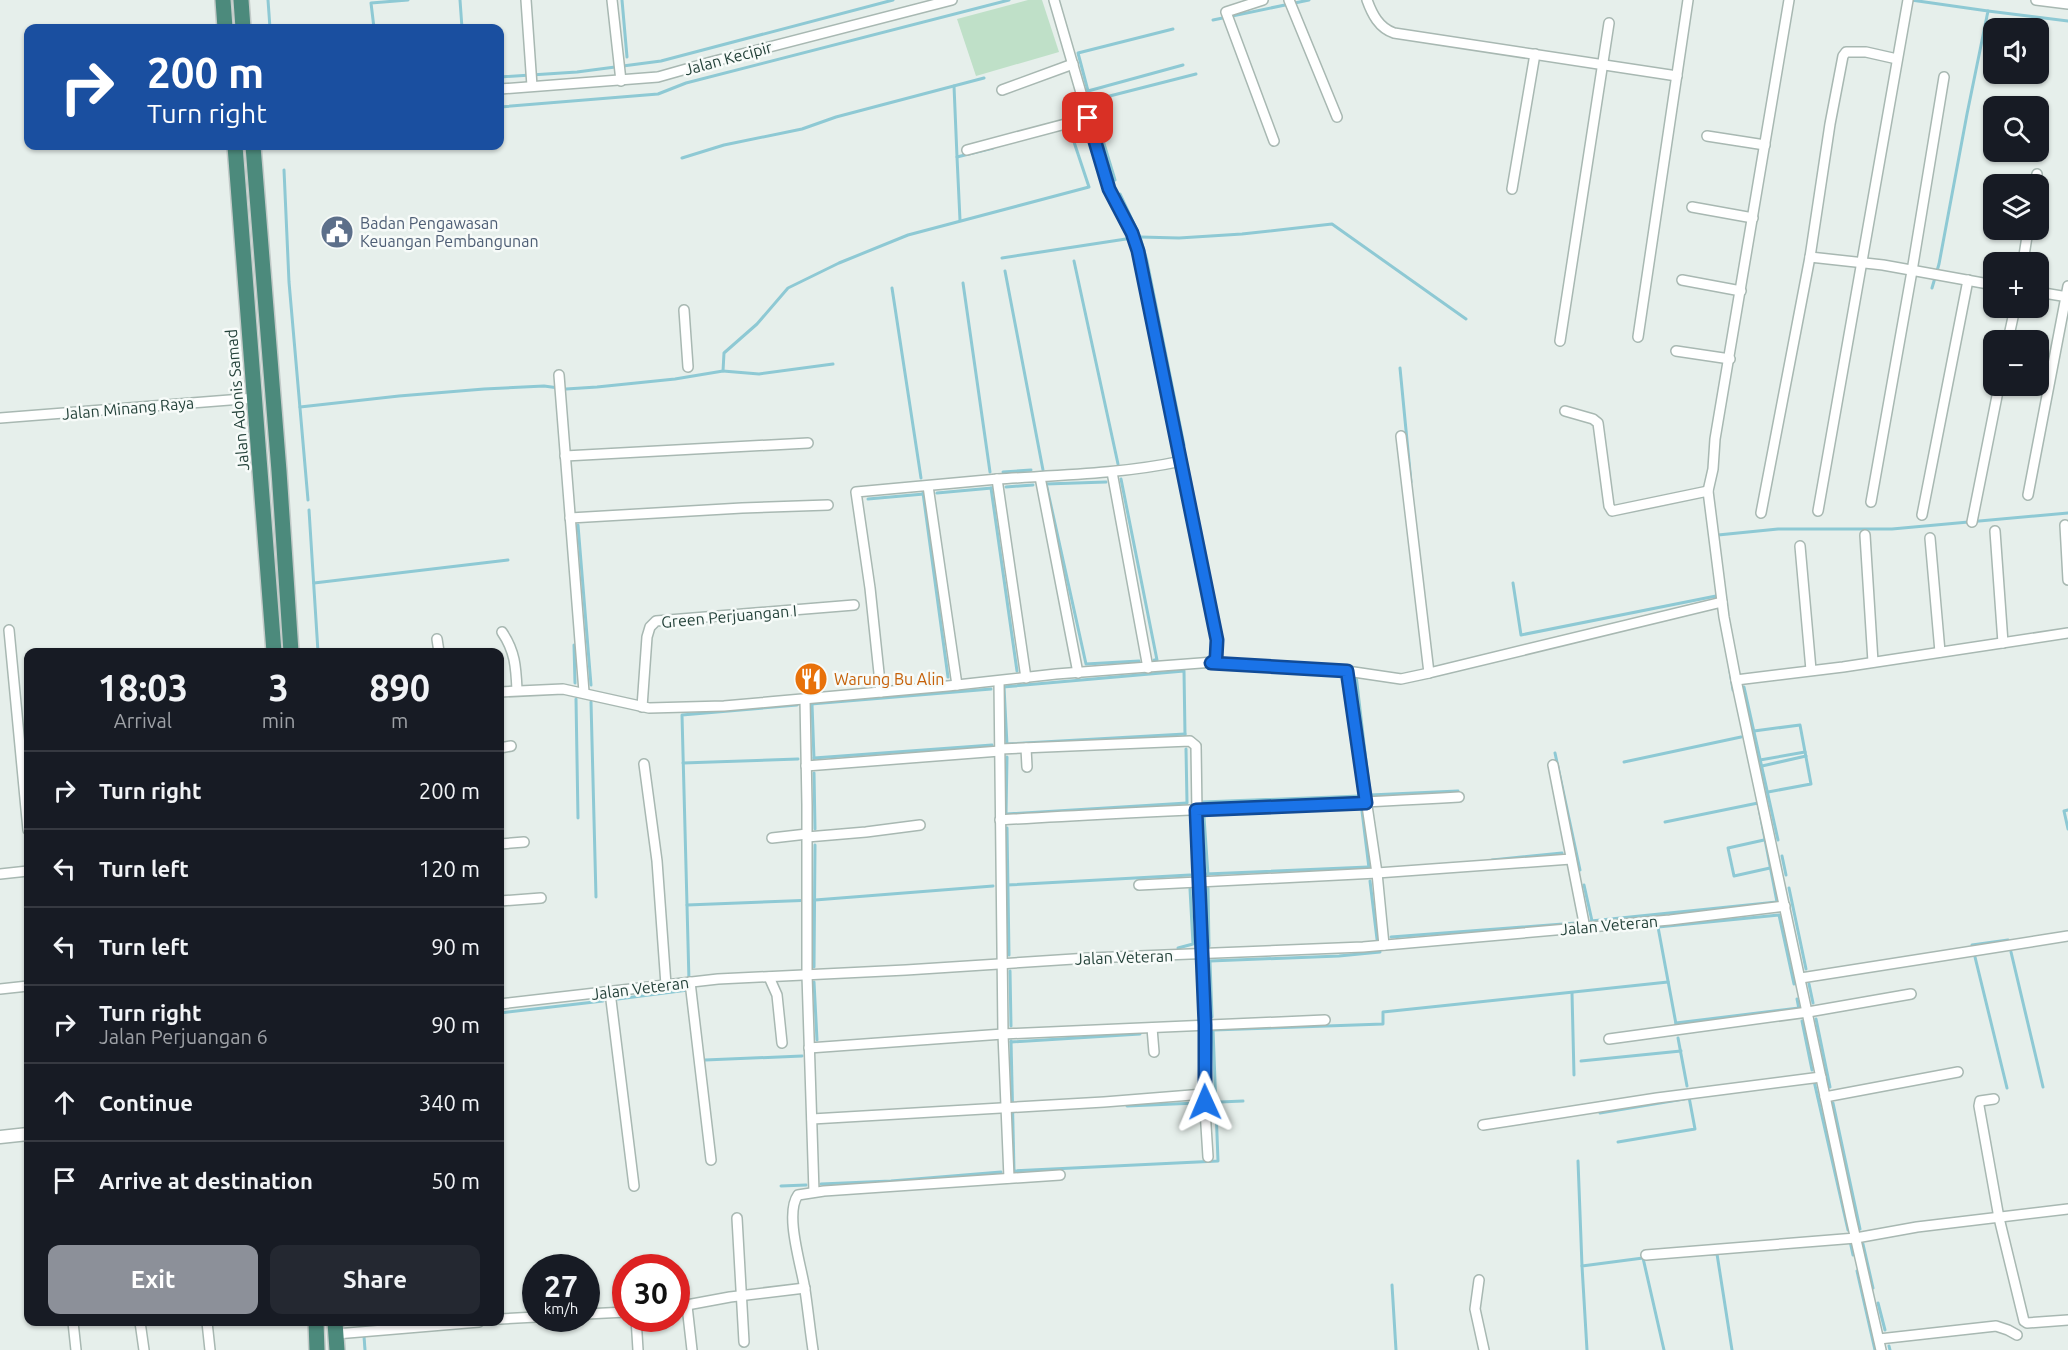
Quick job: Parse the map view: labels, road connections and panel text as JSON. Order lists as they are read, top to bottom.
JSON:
{
  "streets": {
    "highway": ["Jalan Adonis Samad"],
    "street": [
      "Jalan Kecipir",
      "Jalan Minang Raya",
      "Green Perjuangan I",
      "Jalan Veteran"
    ]
  },
  "crossings": [
    ["Jalan Adonis Samad", "Jalan Minang Raya"]
  ],
  "places": {
    "public building": ["Badan Pengawasan Keuangan Pembangunan"],
    "restaurant": ["Warung Bu Alin"]
  },
  "page": {
    "map_buttons": ["+", "−"],
    "turn": ["200 m", "Turn right"],
    "eta": [
      "18:03",
      "Arrival",
      "3",
      "min",
      "890",
      "m"
    ],
    "list": [
      {
        "name": "Turn right",
        "value": "200 m"
      },
      {
        "name": "Turn left",
        "value": "120 m"
      },
      {
        "name": "Turn left",
        "value": "90 m"
      },
      {
        "name": "Turn right",
        "note": "Jalan Perjuangan 6",
        "value": "90 m"
      },
      {
        "name": "Continue",
        "value": "340 m"
      },
      {
        "name": "Arrive at destination",
        "value": "50 m"
      }
    ],
    "buttons": ["Exit", "Share"],
    "speed": "27 km/h",
    "limit": "30"
  }
}
